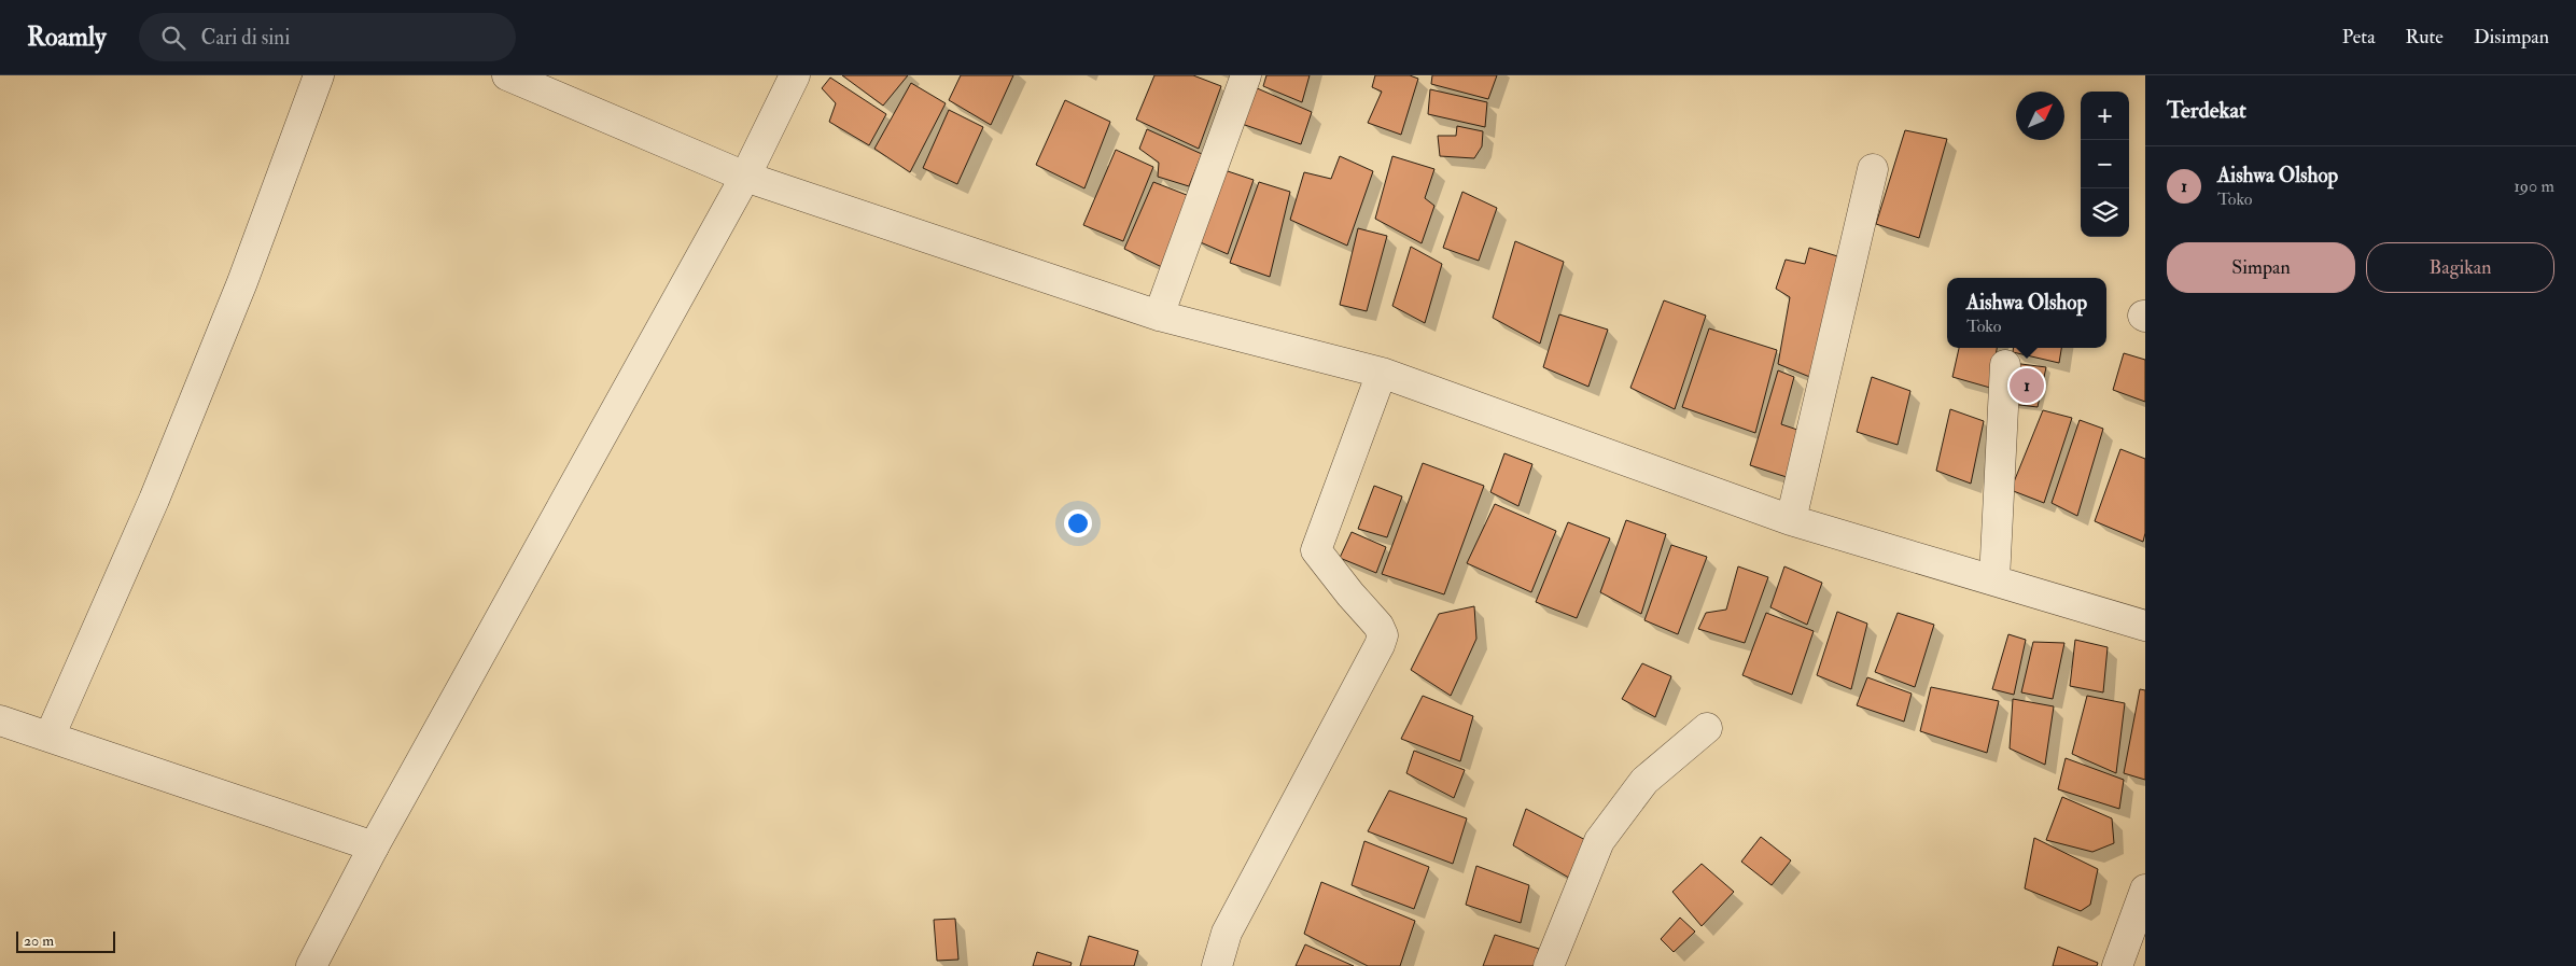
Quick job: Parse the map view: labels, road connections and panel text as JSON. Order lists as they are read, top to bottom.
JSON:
{
  "scale_bar": "20 m",
  "north": "top right",
  "page": {
    "header": "Roamly",
    "search": "Cari di sini",
    "nav": ["Peta", "Rute", "Disimpan"],
    "heading": "Terdekat",
    "map_buttons": ["+", "−"],
    "list": [
      {
        "mark": "1",
        "name": "Aishwa Olshop",
        "note": "Toko",
        "value": "190 m"
      }
    ],
    "buttons": ["Simpan", "Bagikan"],
    "popup": ["Aishwa Olshop", "Toko"],
    "pins": "1",
    "scale": "20 m"
  }
}
